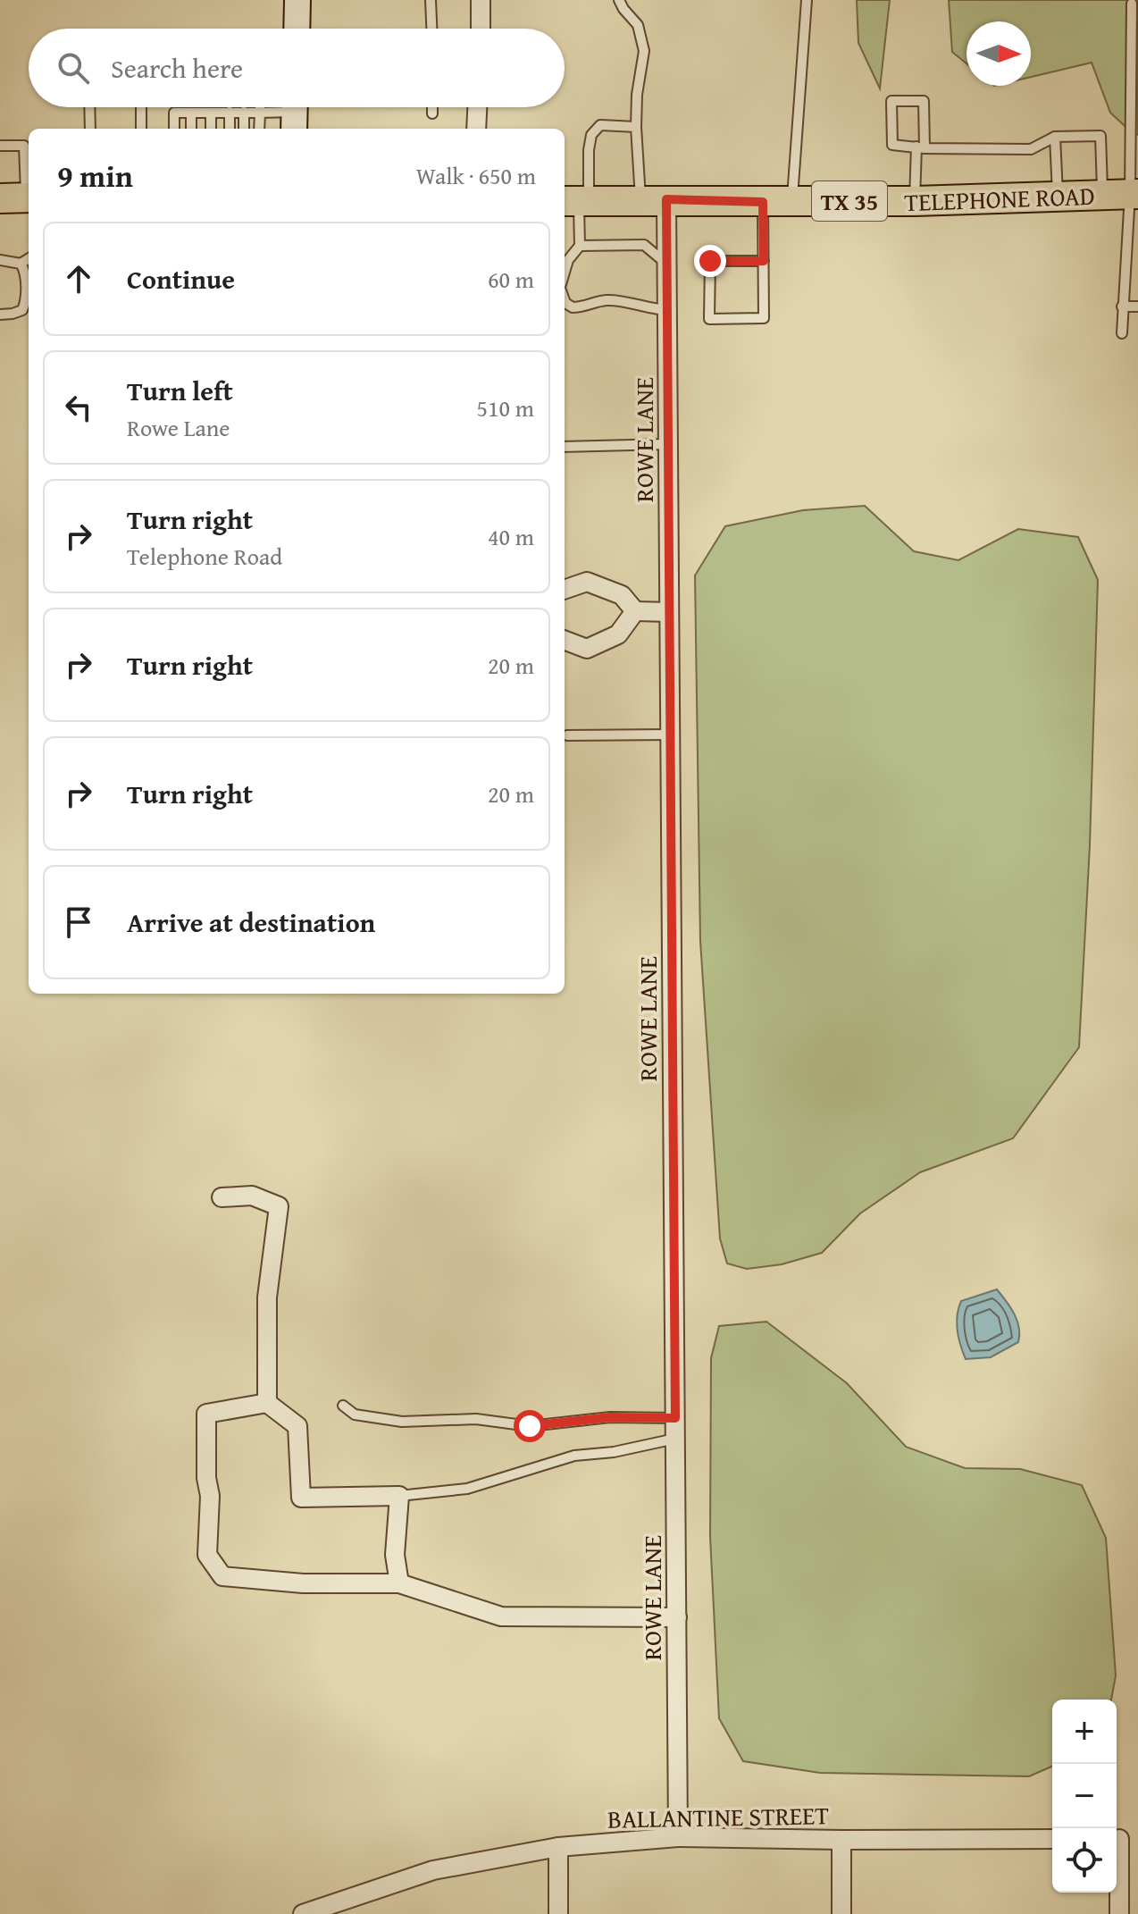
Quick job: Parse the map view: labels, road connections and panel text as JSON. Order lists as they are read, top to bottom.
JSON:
{
  "streets": {
    "main road": ["TELEPHONE ROAD", "TX 35"],
    "street": ["ROWE LANE", "BALLANTINE STREET"]
  },
  "crossings": [
    ["TELEPHONE ROAD", "ROWE LANE"],
    ["ROWE LANE", "BALLANTINE STREET"]
  ],
  "north": "right",
  "page": {
    "search": "Search here",
    "heading": ["9 min", "Walk · 650 m"],
    "list": [
      ["Continue", "60 m"],
      ["Turn left", "Rowe Lane", "510 m"],
      ["Turn right", "Telephone Road", "40 m"],
      ["Turn right", "20 m"],
      ["Turn right", "20 m"],
      "Arrive at destination"
    ],
    "map_buttons": ["+", "−"]
  }
}
